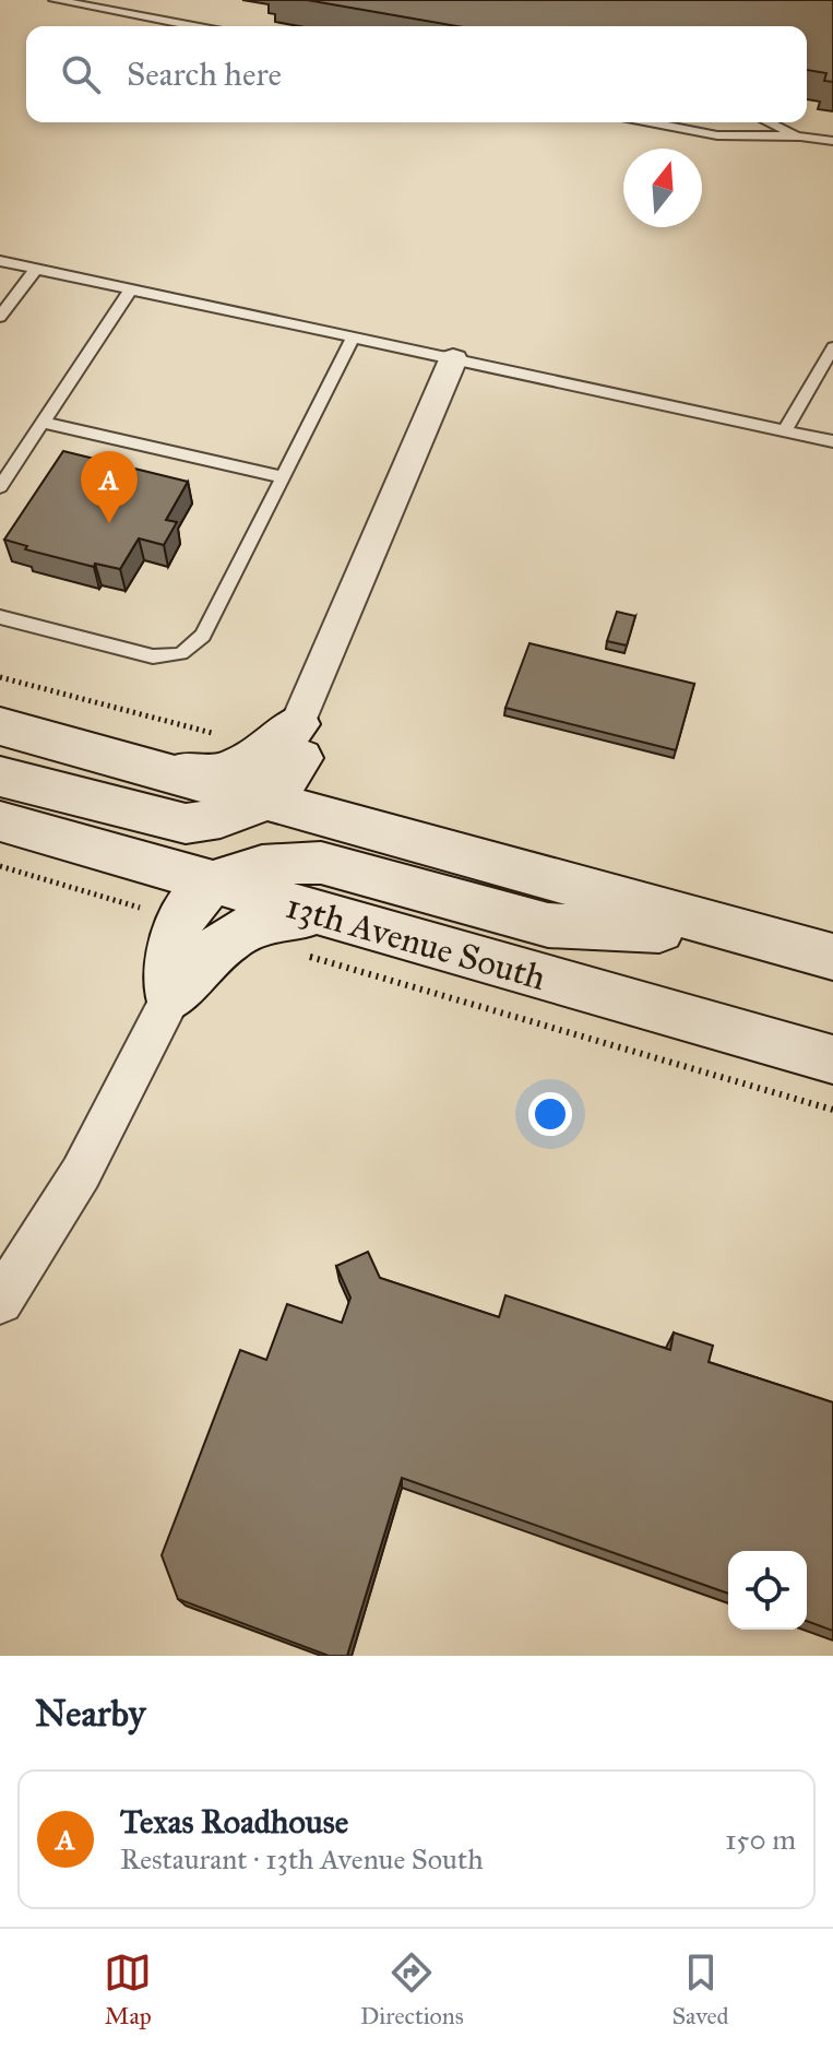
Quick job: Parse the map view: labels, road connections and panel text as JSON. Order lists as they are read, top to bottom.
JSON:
{
  "streets": {
    "main road": ["13th Avenue South"]
  },
  "north": "top",
  "page": {
    "search": "Search here",
    "pins": "A",
    "heading": "Nearby",
    "list": [
      {
        "mark": "A",
        "name": "Texas Roadhouse",
        "note": "Restaurant · 13th Avenue South",
        "value": "150 m"
      }
    ],
    "nav": ["Map", "Directions", "Saved"]
  }
}
